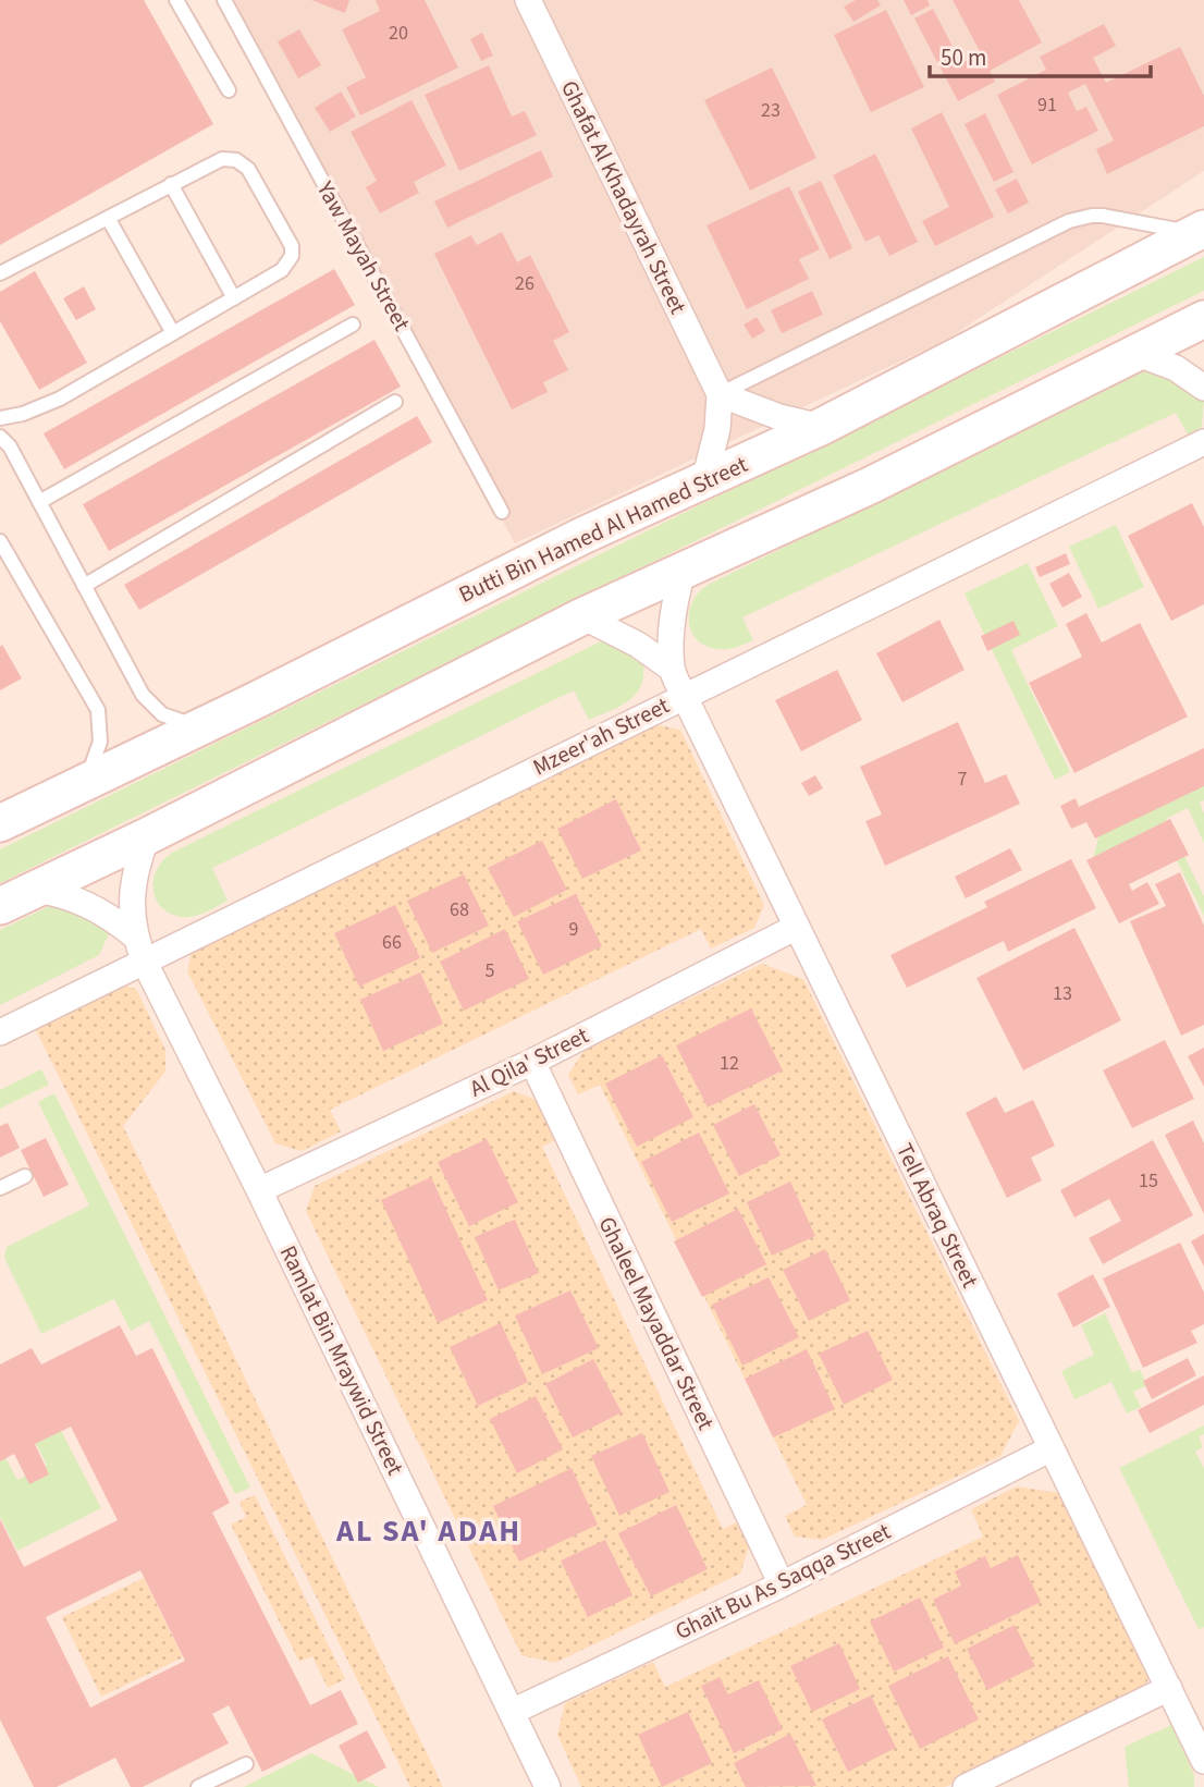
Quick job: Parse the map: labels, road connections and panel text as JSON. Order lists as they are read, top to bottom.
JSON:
{
  "streets": {
    "street": [
      "Ghafat Al Khadayrah Street",
      "Butti Bin Hamed Al Hamed Street",
      "Mzeer'ah Street",
      "Al Qila' Street",
      "Tell Abraq Street",
      "Ghaleel Mayaddar Street",
      "Ramlat Bin Mraywid Street",
      "Ghait Bu As Saqqa Street"
    ],
    "lane": ["Yaw Mayah Street"]
  },
  "crossings": [
    ["Ghafat Al Khadayrah Street", "Butti Bin Hamed Al Hamed Street"],
    ["Mzeer'ah Street", "Tell Abraq Street"],
    ["Mzeer'ah Street", "Ramlat Bin Mraywid Street"],
    ["Al Qila' Street", "Tell Abraq Street"],
    ["Al Qila' Street", "Ghaleel Mayaddar Street"],
    ["Al Qila' Street", "Ramlat Bin Mraywid Street"],
    ["Tell Abraq Street", "Ghait Bu As Saqqa Street"],
    ["Ghaleel Mayaddar Street", "Ghait Bu As Saqqa Street"],
    ["Ramlat Bin Mraywid Street", "Ghait Bu As Saqqa Street"]
  ],
  "districts": ["AL SA' ADAH"],
  "house_numbers": [
    "20",
    "91",
    "23",
    "26",
    "7",
    "68",
    "9",
    "66",
    "5",
    "13",
    "12",
    "15"
  ],
  "scale_bar": "50 m"
}
